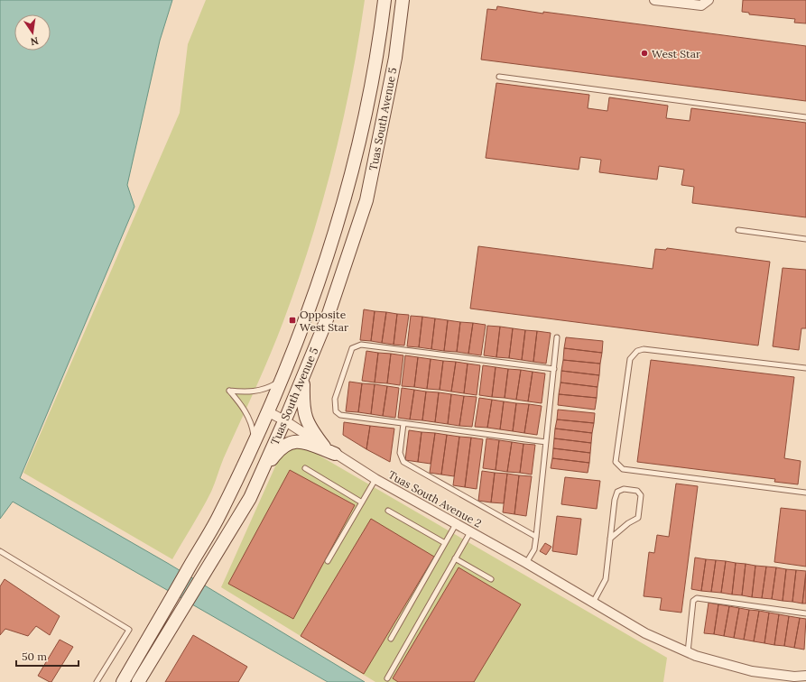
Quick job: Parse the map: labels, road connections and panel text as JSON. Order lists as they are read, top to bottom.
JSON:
{
  "streets": {
    "street": ["Tuas South Avenue 5", "Tuas South Avenue 2"]
  },
  "crossings": [
    ["Tuas South Avenue 5", "Tuas South Avenue 2"]
  ],
  "places": {
    "other": ["West Star"],
    "transit": ["Opposite West Star"]
  },
  "scale_bar": "50 m",
  "north": "bottom"
}
